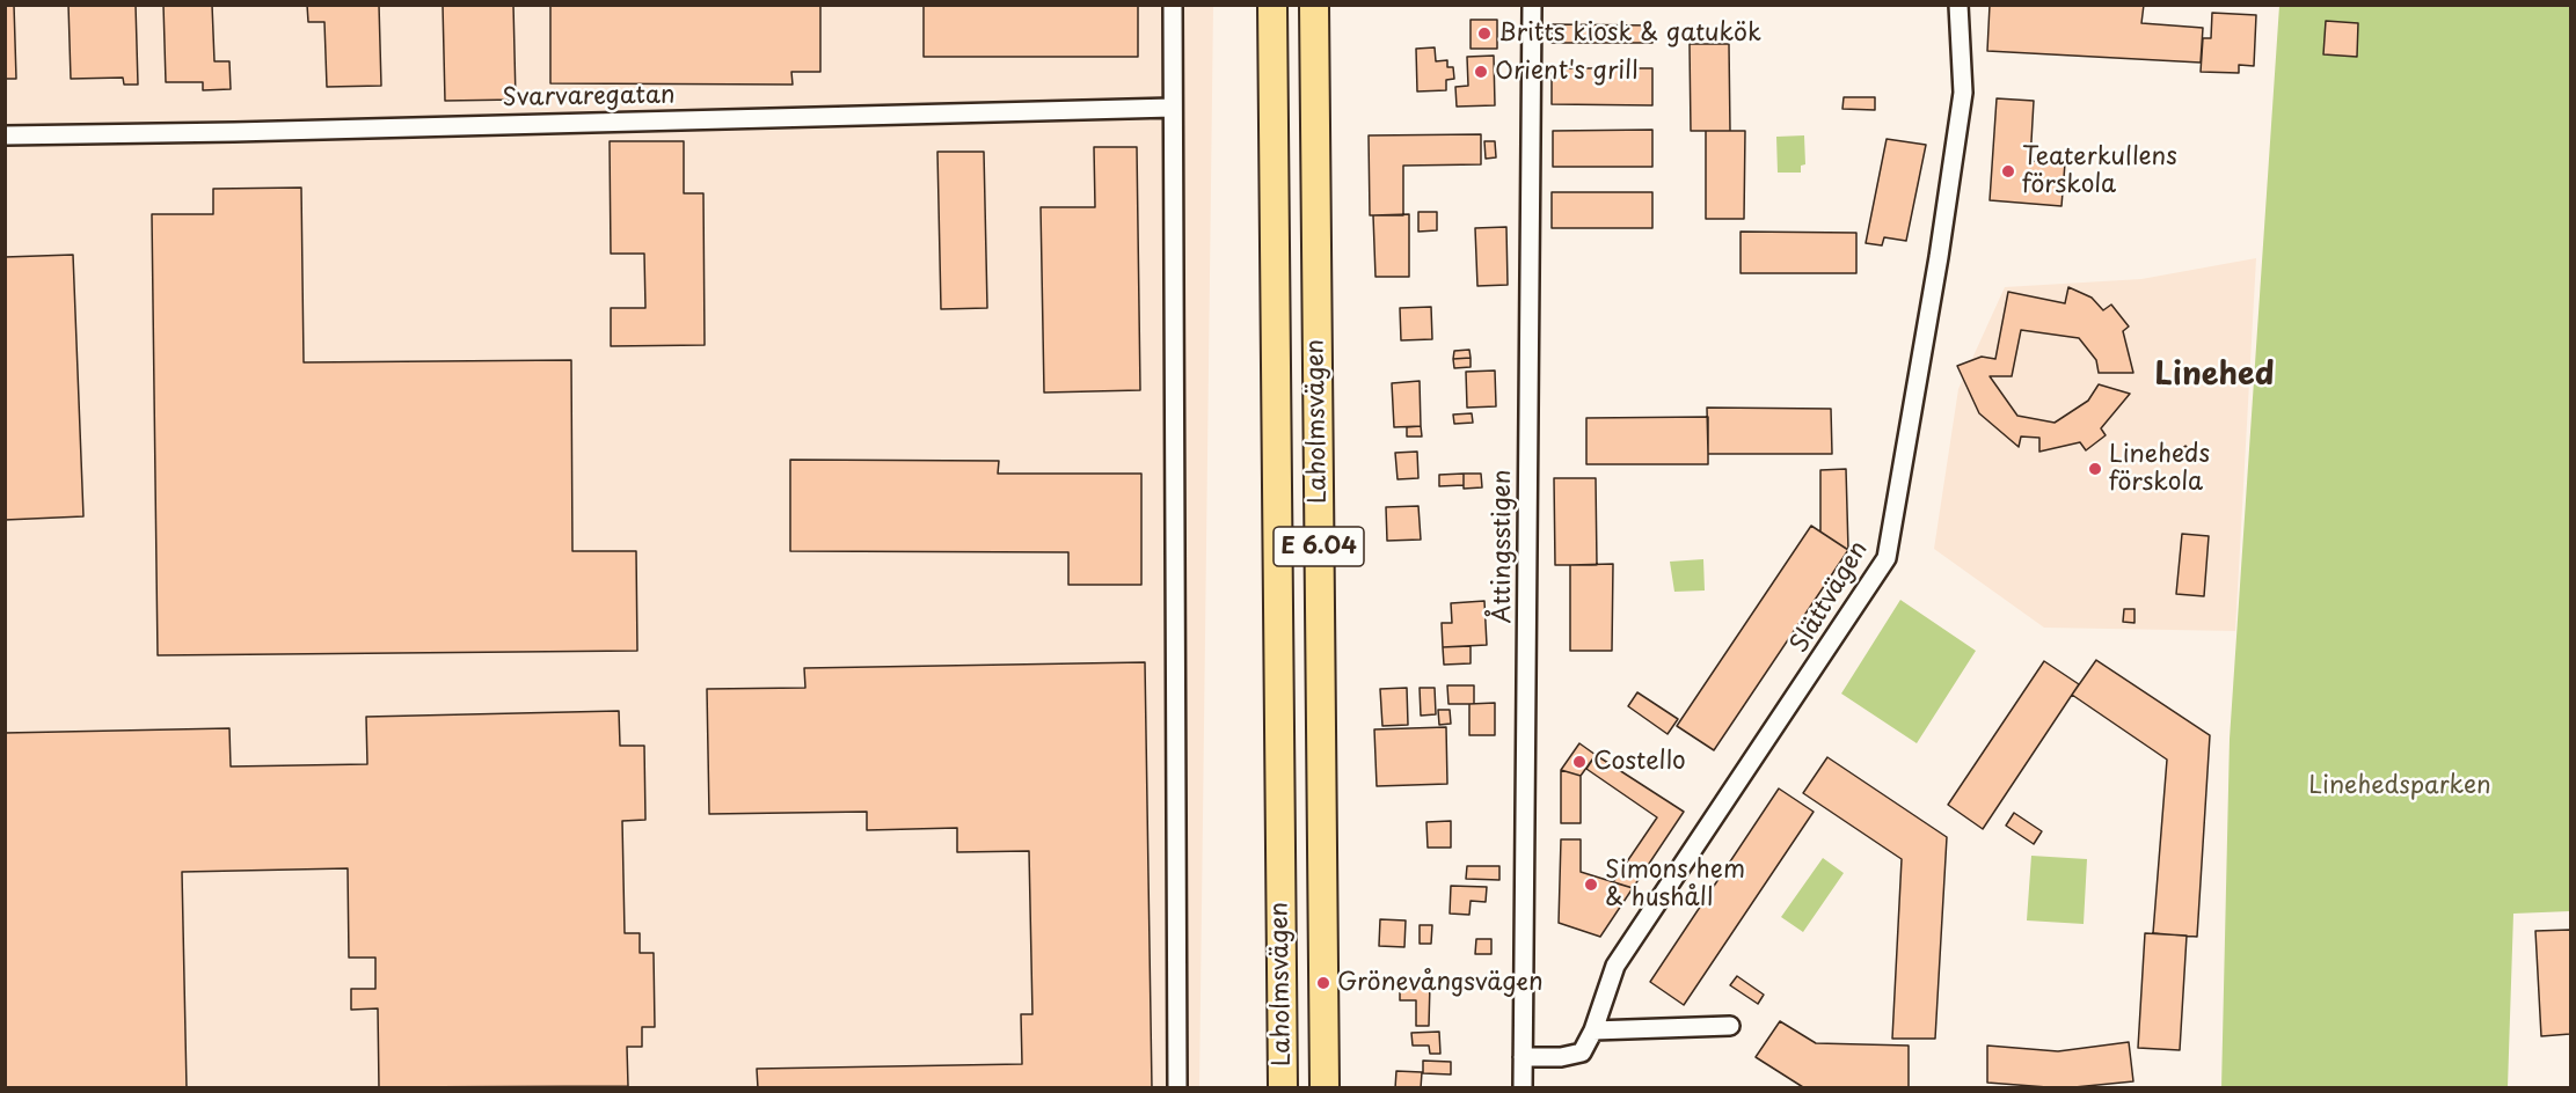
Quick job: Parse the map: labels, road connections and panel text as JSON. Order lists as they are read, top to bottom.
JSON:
{
  "streets": {
    "highway": ["Laholmsvägen", "E 6.04"],
    "street": ["Svarvaregatan", "Åttingsstigen", "Slättvägen"]
  },
  "crossings": [
    ["Åttingsstigen", "Slättvägen"]
  ],
  "districts": ["Linehed"],
  "parks": ["Linehedsparken"],
  "places": [
    "Britts kiosk & gatukök",
    "Orient's grill",
    "Teaterkullens förskola",
    "Lineheds förskola",
    "Costello",
    "Simons hem & hushåll",
    "Grönevångsvägen"
  ]
}
